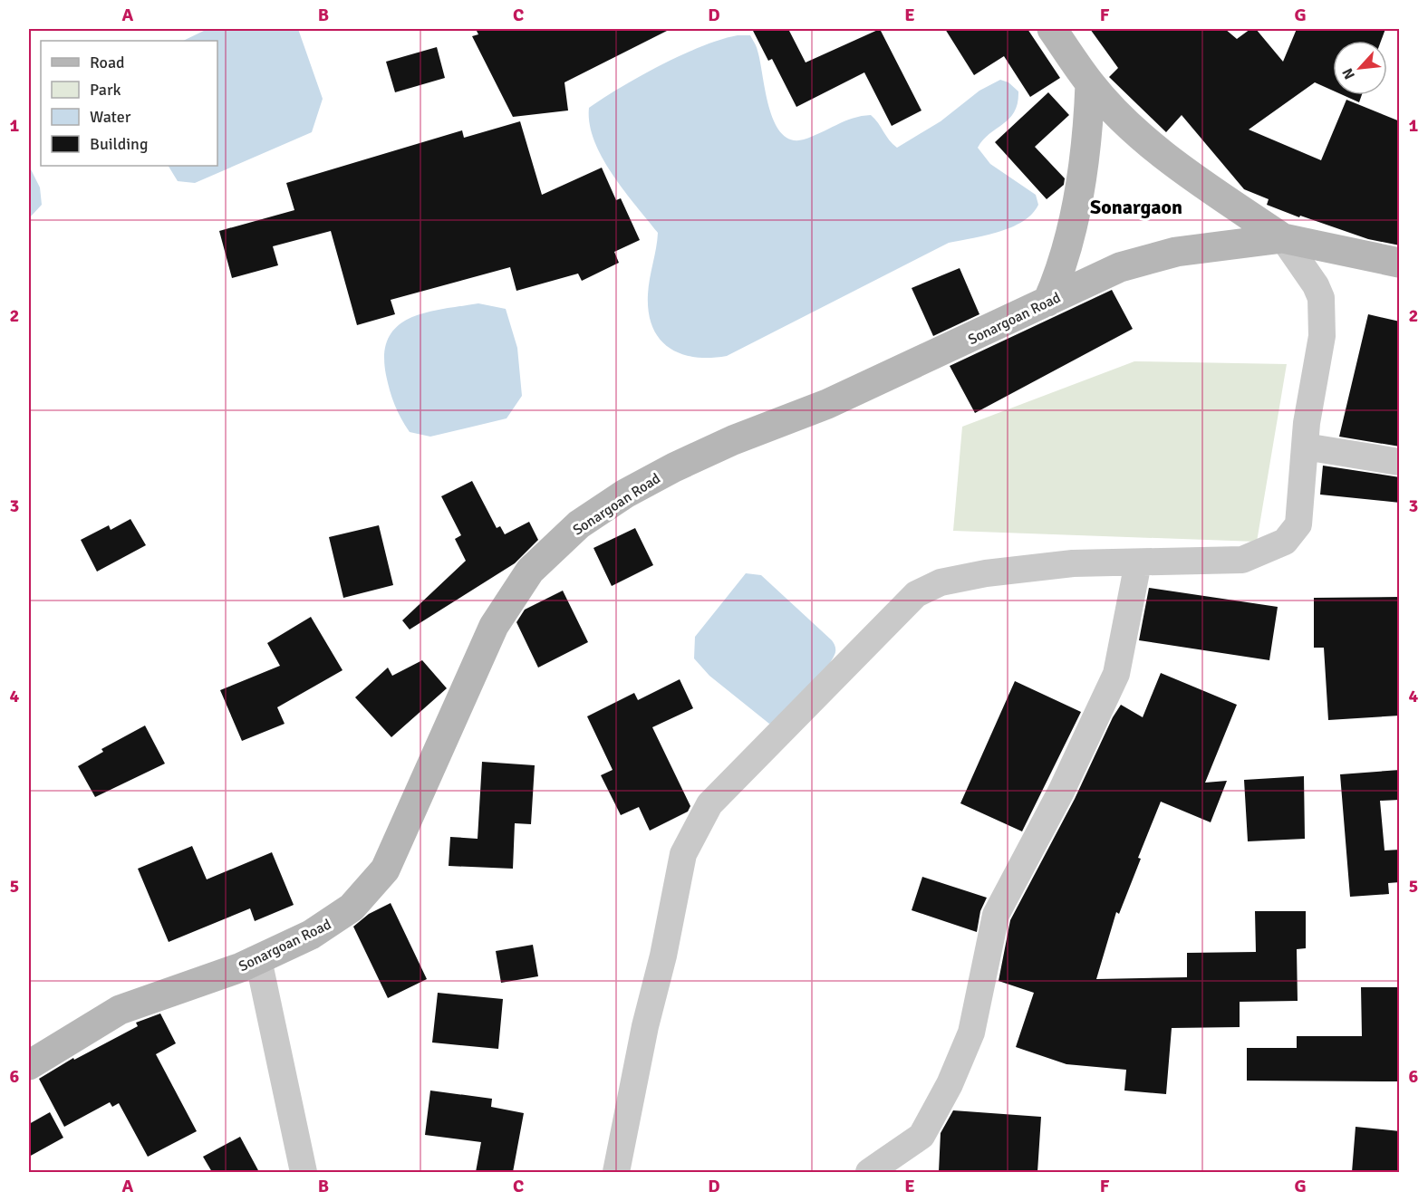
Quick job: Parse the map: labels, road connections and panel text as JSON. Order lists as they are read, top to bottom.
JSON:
{
  "streets": {
    "main road": ["Sonargoan Road"]
  },
  "districts": ["Sonargaon"],
  "legend": [
    "Road",
    "Park",
    "Water",
    "Building"
  ],
  "north": "bottom left",
  "grid": {
    "columns": [
      "A",
      "B",
      "C",
      "D",
      "E",
      "F",
      "G"
    ],
    "rows": [
      "1",
      "2",
      "3",
      "4",
      "5",
      "6"
    ]
  }
}
